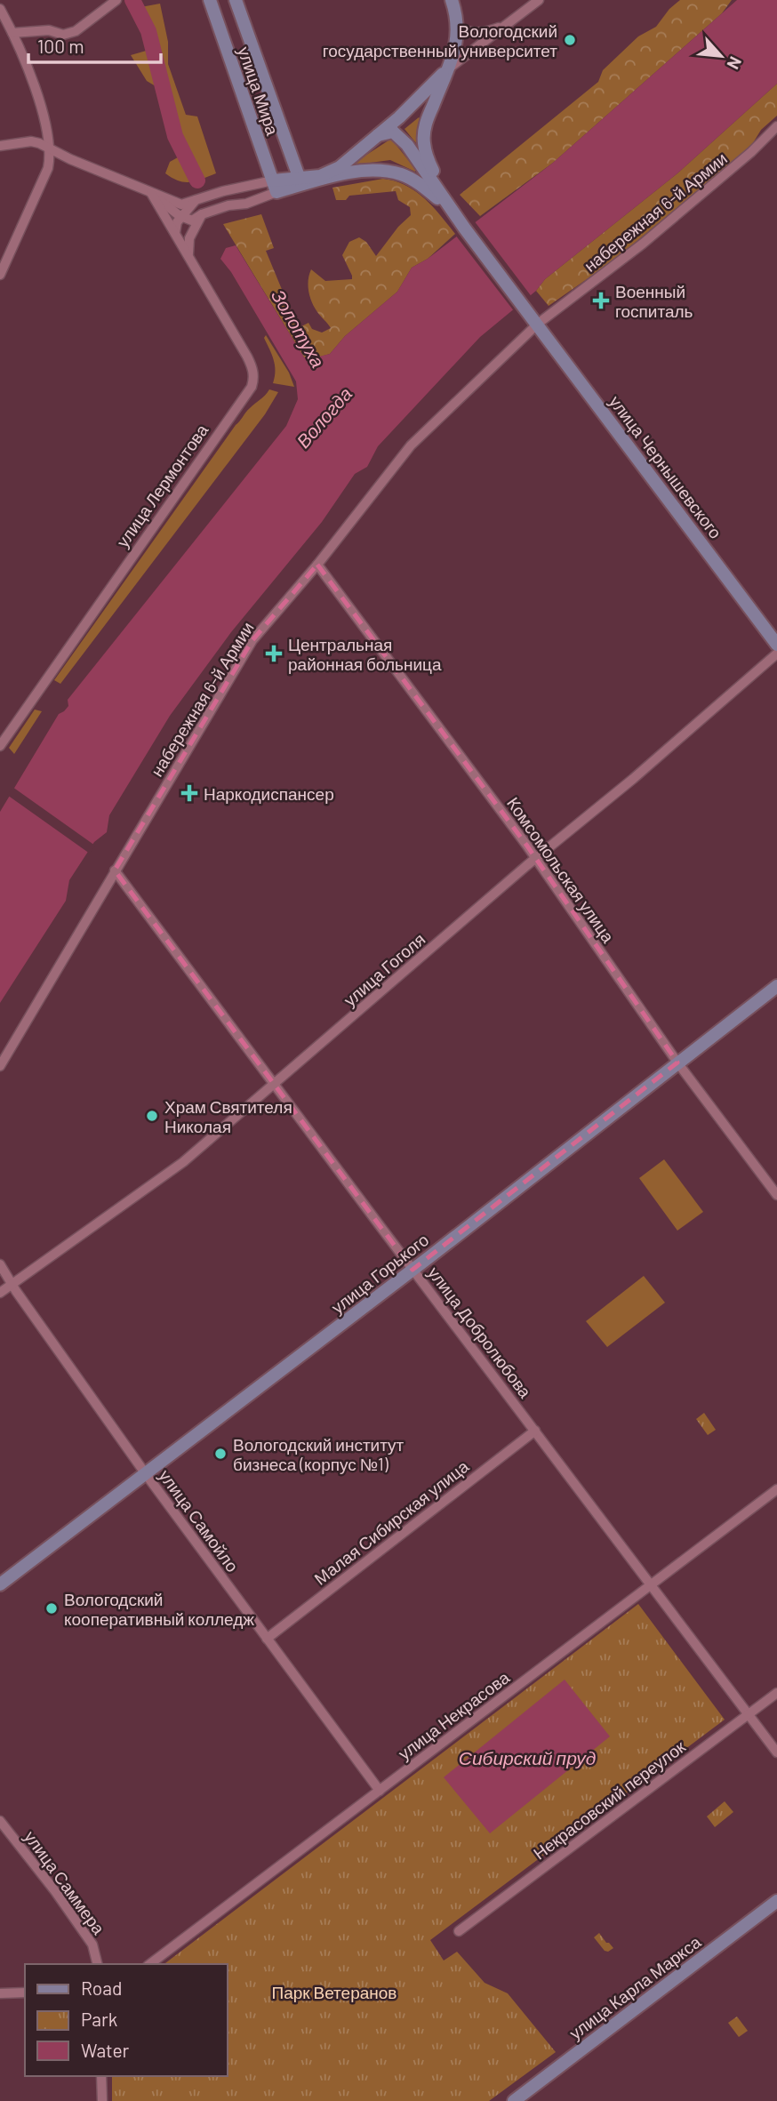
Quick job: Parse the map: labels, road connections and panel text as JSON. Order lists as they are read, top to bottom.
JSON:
{
  "streets": {
    "main road": [
      "улица Мира",
      "улица Чернышевского",
      "улица Горького",
      "улица Карла Маркса"
    ],
    "street": [
      "набережная 6-й Армии",
      "улица Лермонтова",
      "Комсомольская улица",
      "улица Гоголя",
      "улица Добролюбова",
      "улица Самойло",
      "Малая Сибирская улица",
      "улица Некрасова",
      "Некрасовский переулок",
      "улица Саммера"
    ]
  },
  "crossings": [
    ["набережная 6-й Армии", "улица Чернышевского"],
    ["набережная 6-й Армии", "Комсомольская улица"],
    ["набережная 6-й Армии", "улица Добролюбова"],
    ["Комсомольская улица", "улица Гоголя"],
    ["Комсомольская улица", "улица Горького"],
    ["улица Гоголя", "улица Добролюбова"],
    ["улица Гоголя", "улица Самойло"],
    ["улица Горького", "улица Добролюбова"],
    ["улица Горького", "улица Самойло"],
    ["улица Добролюбова", "Малая Сибирская улица"],
    ["улица Добролюбова", "улица Некрасова"],
    ["улица Добролюбова", "Некрасовский переулок"],
    ["улица Самойло", "Малая Сибирская улица"],
    ["улица Самойло", "улица Некрасова"]
  ],
  "water": ["Золотуха", "Вологда", "Сибирский пруд"],
  "parks": ["Парк Ветеранов"],
  "places": {
    "other": [
      "Вологодский государственный университет",
      "Храм Святителя Николая",
      "Вологодский институт бизнеса (корпус №1)",
      "Вологодский кооперативный колледж"
    ],
    "health": ["Военный госпиталь", "Центральная районная больница", "Наркодиспансер"]
  },
  "legend": ["Road", "Park", "Water"],
  "scale_bar": "100 m",
  "north": "bottom right"
}
